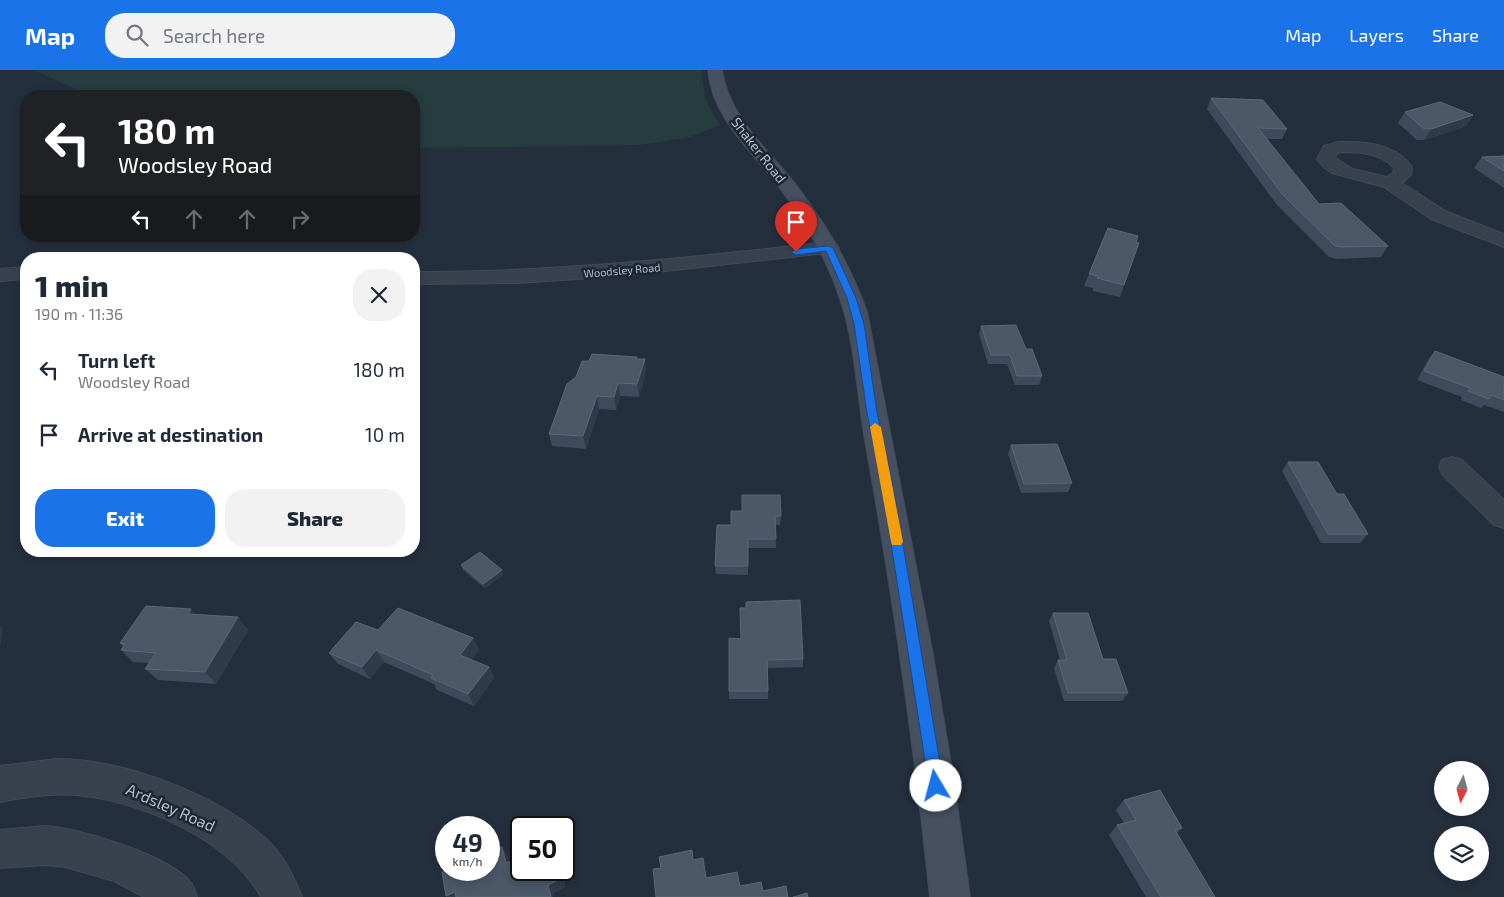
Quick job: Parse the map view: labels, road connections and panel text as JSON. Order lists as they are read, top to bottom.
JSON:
{
  "streets": {
    "main road": ["Shaker Road"],
    "street": ["Woodsley Road", "Ardsley Road"]
  },
  "crossings": [
    ["Shaker Road", "Woodsley Road"]
  ],
  "north": "bottom",
  "page": {
    "header": "Map",
    "search": "Search here",
    "nav": ["Map", "Layers", "Share"],
    "turn": ["180 m", "Woodsley Road"],
    "heading": ["1 min", "190 m · 11:36"],
    "list": [
      {
        "name": "Turn left",
        "note": "Woodsley Road",
        "value": "180 m"
      },
      {
        "name": "Arrive at destination",
        "value": "10 m"
      }
    ],
    "buttons": ["Exit", "Share"],
    "speed": "49 km/h",
    "limit": "50"
  }
}
